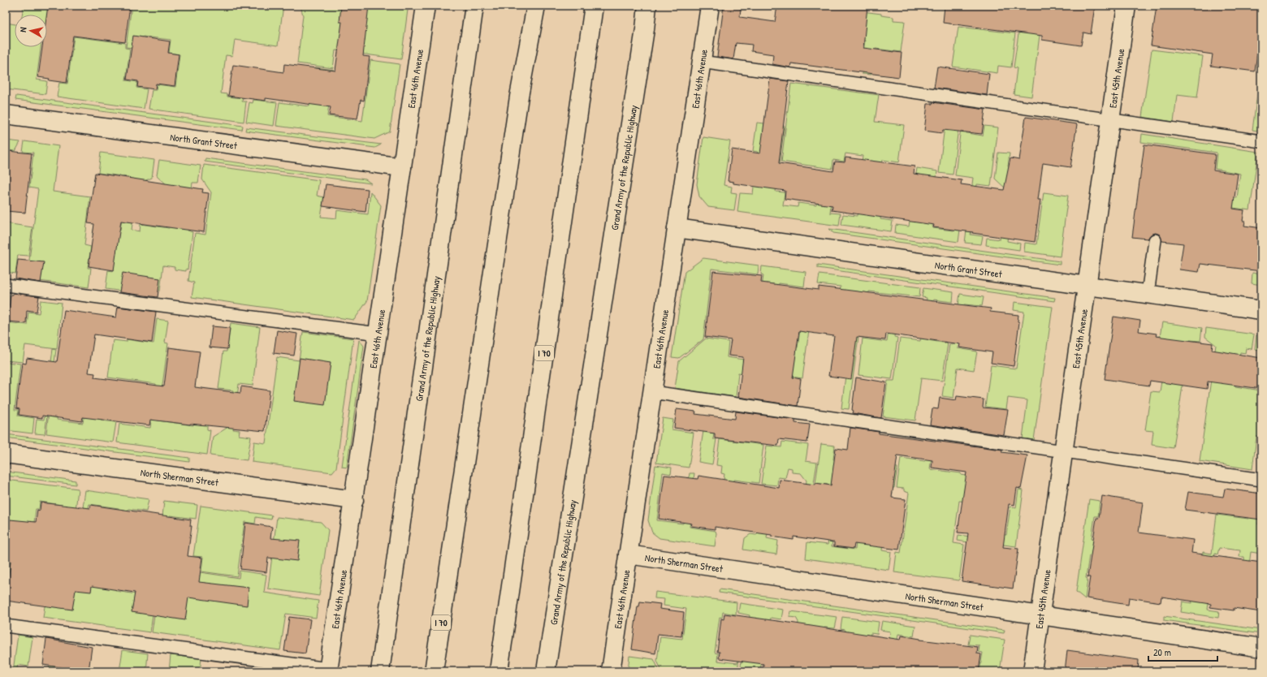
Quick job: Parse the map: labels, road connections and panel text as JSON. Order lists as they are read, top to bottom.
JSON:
{
  "streets": {
    "main road": [
      "East 46th Avenue",
      "East 45th Avenue",
      "North Grant Street",
      "Grand Army of the Republic Highway",
      "I 70",
      "North Sherman Street"
    ]
  },
  "crossings": [
    ["East 46th Avenue", "North Grant Street"],
    ["East 46th Avenue", "North Sherman Street"],
    ["East 45th Avenue", "North Grant Street"],
    ["East 45th Avenue", "North Sherman Street"]
  ],
  "scale_bar": "20 m",
  "north": "left"
}
